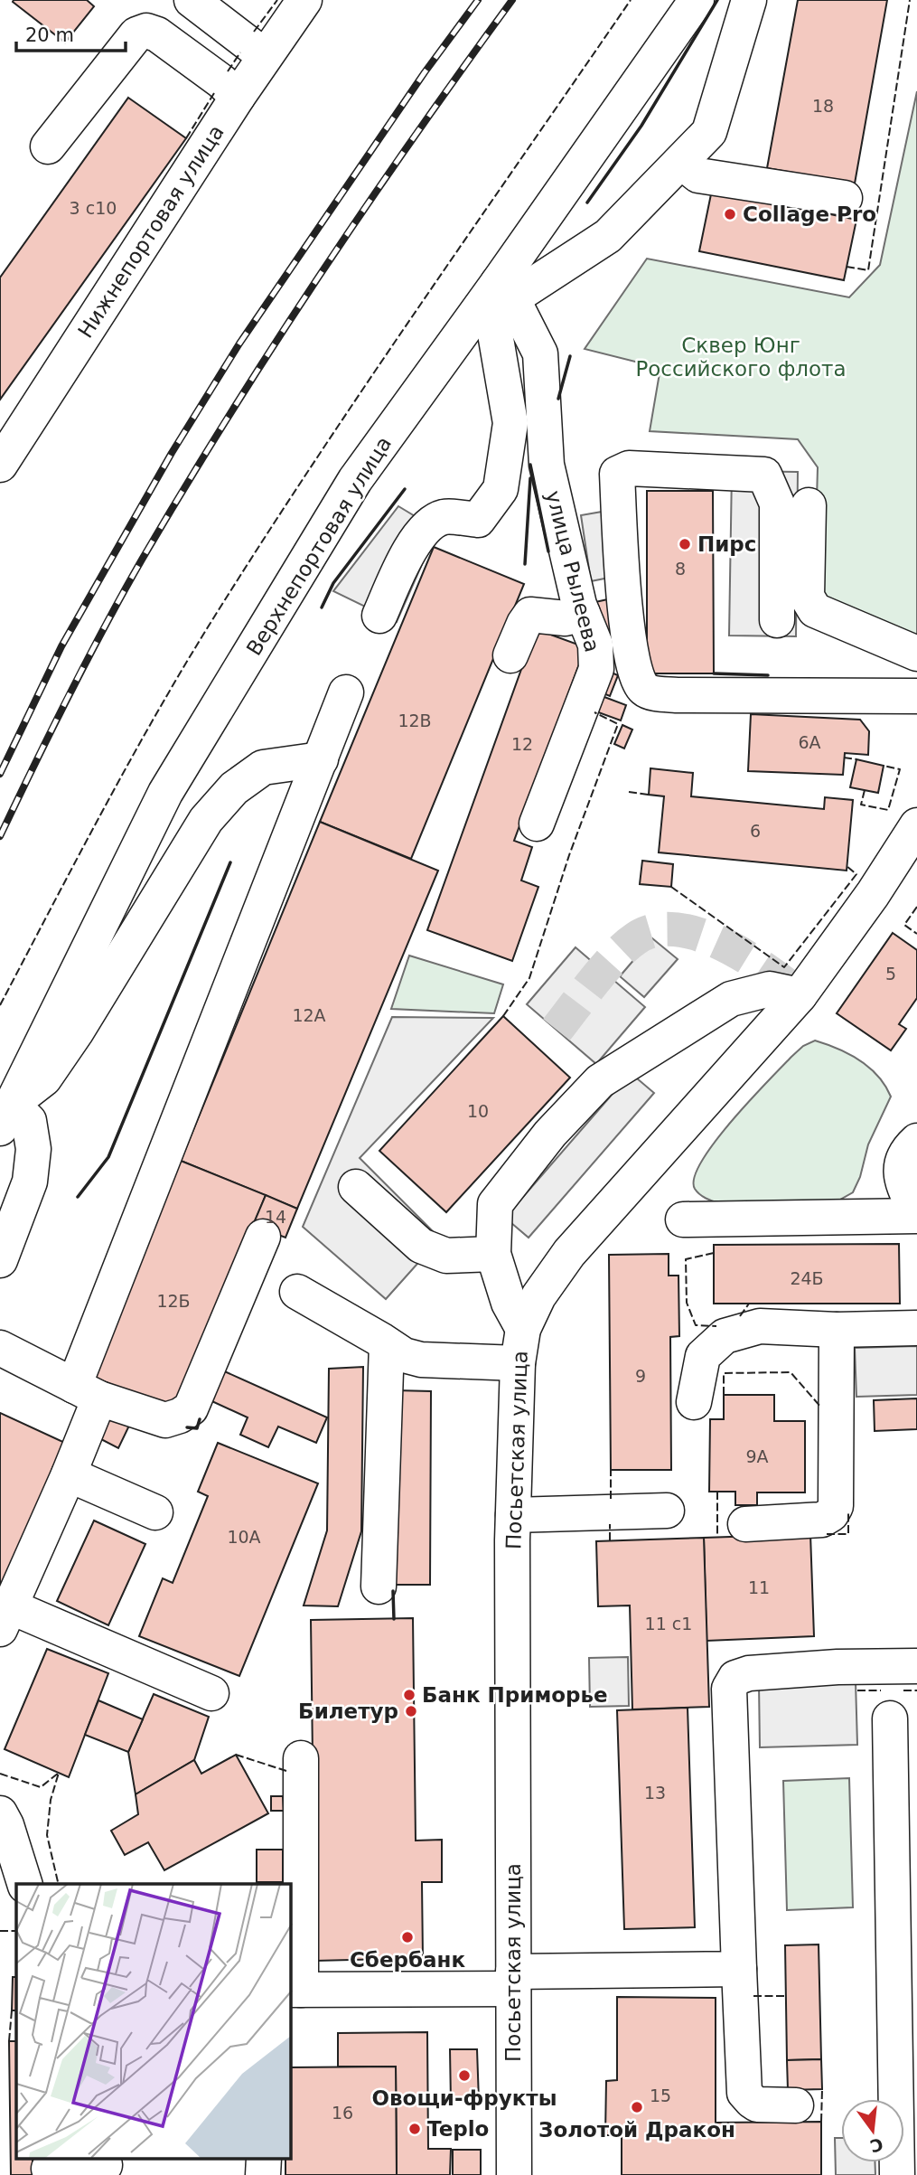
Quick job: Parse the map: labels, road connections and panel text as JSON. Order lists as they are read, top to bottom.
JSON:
{
  "streets": {
    "main road": [
      "Нижнепортовая улица",
      "Верхнепортовая улица",
      "улица Рылеева",
      "Посьетская улица"
    ]
  },
  "crossings": [
    ["Верхнепортовая улица", "улица Рылеева"]
  ],
  "parks": ["Сквер Юнг Российского флота"],
  "places": [
    "Collage Pro",
    "Пирс",
    "Банк Приморье",
    "Билетур",
    "Сбербанк",
    "Овощи-фрукты",
    "Золотой Дракон",
    "Teplo"
  ],
  "house_numbers": [
    "18",
    "3 с10",
    "8",
    "12В",
    "6А",
    "12",
    "6",
    "5",
    "12А",
    "10",
    "14",
    "24Б",
    "12Б",
    "9",
    "9А",
    "10А",
    "11",
    "11 с1",
    "13",
    "15",
    "16"
  ],
  "scale_bar": "20 m",
  "north": "bottom"
}
